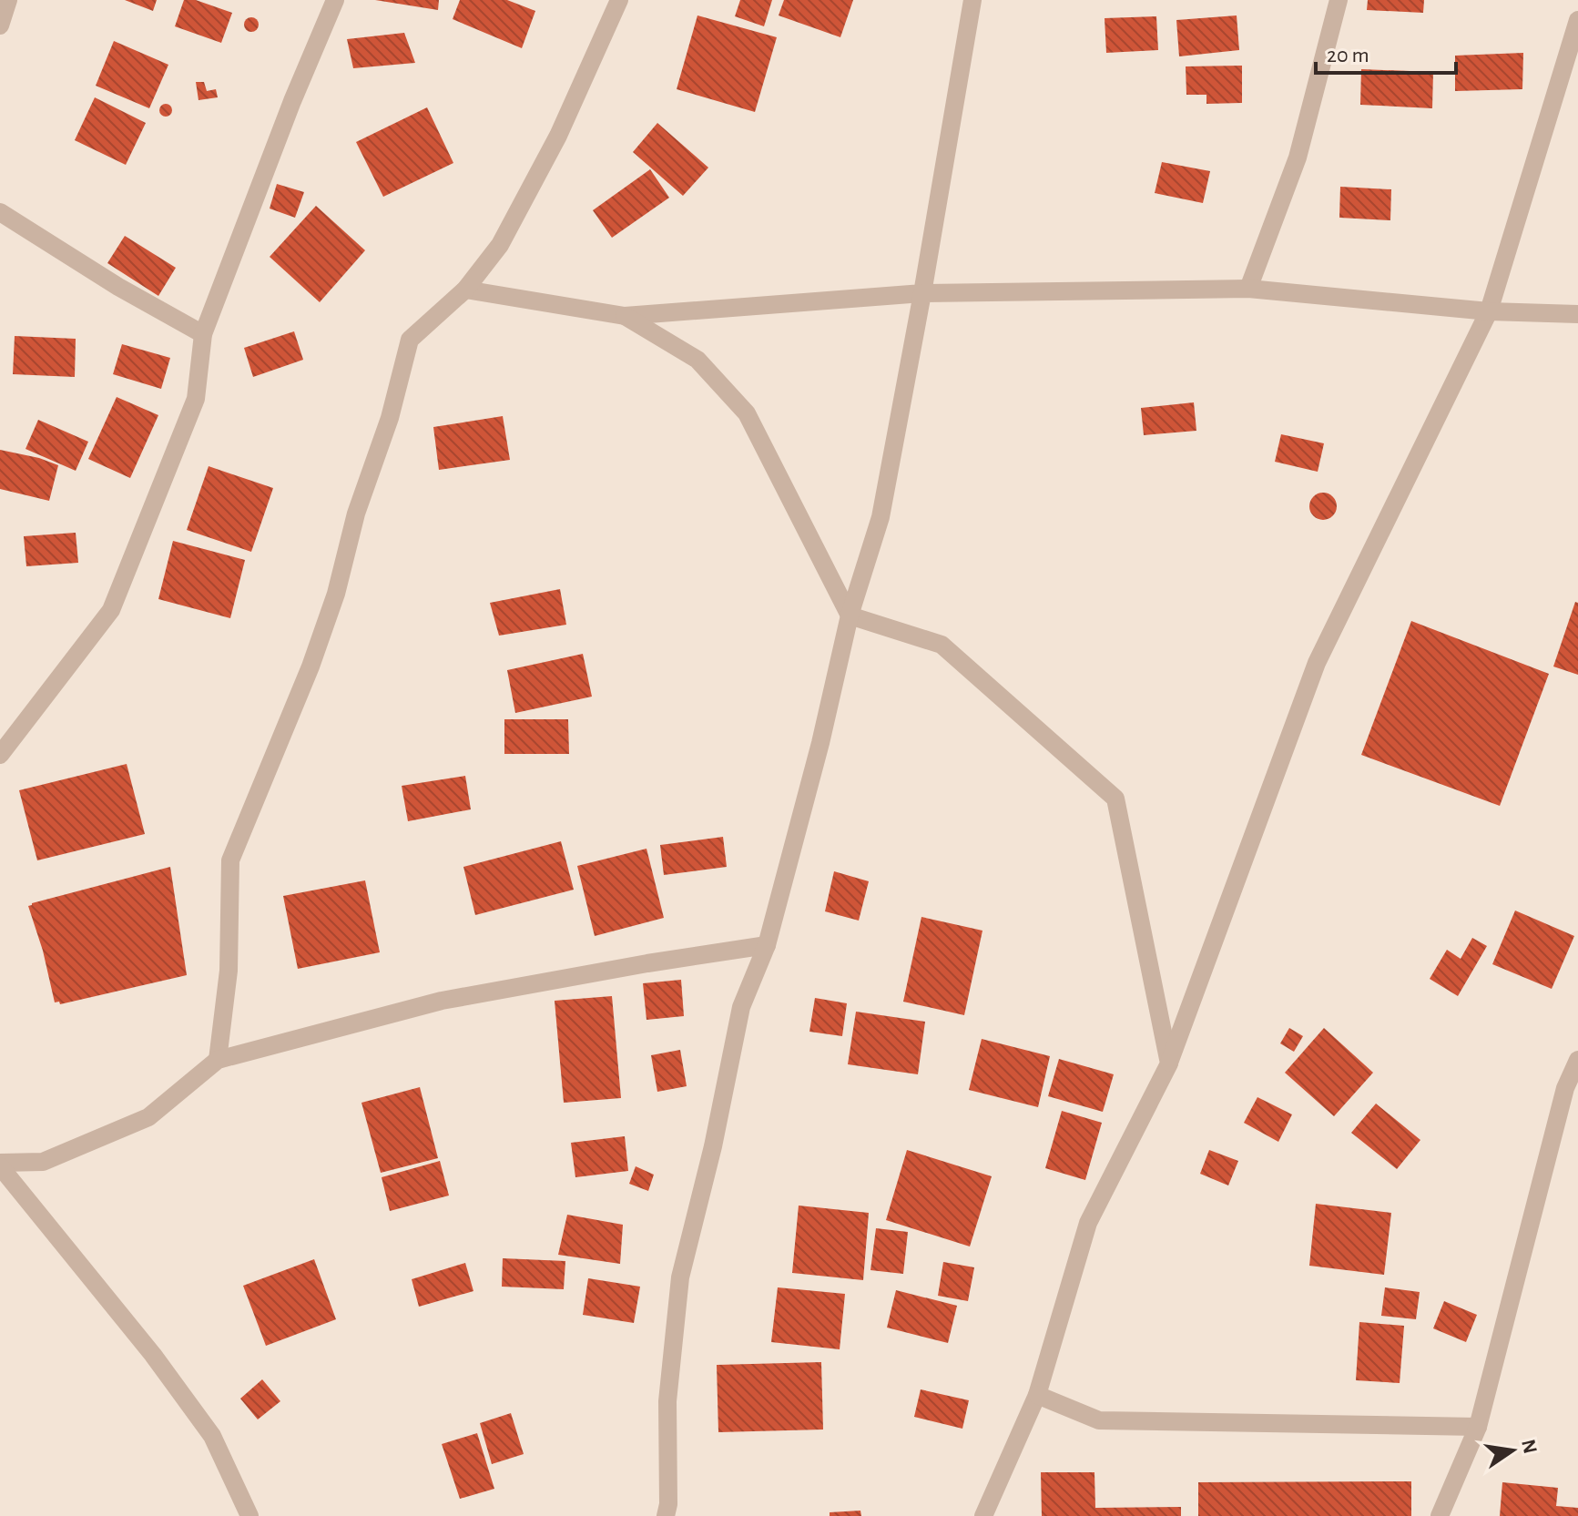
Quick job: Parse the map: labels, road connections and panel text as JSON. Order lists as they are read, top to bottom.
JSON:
{
  "scale_bar": "20 m",
  "north": "right"
}
